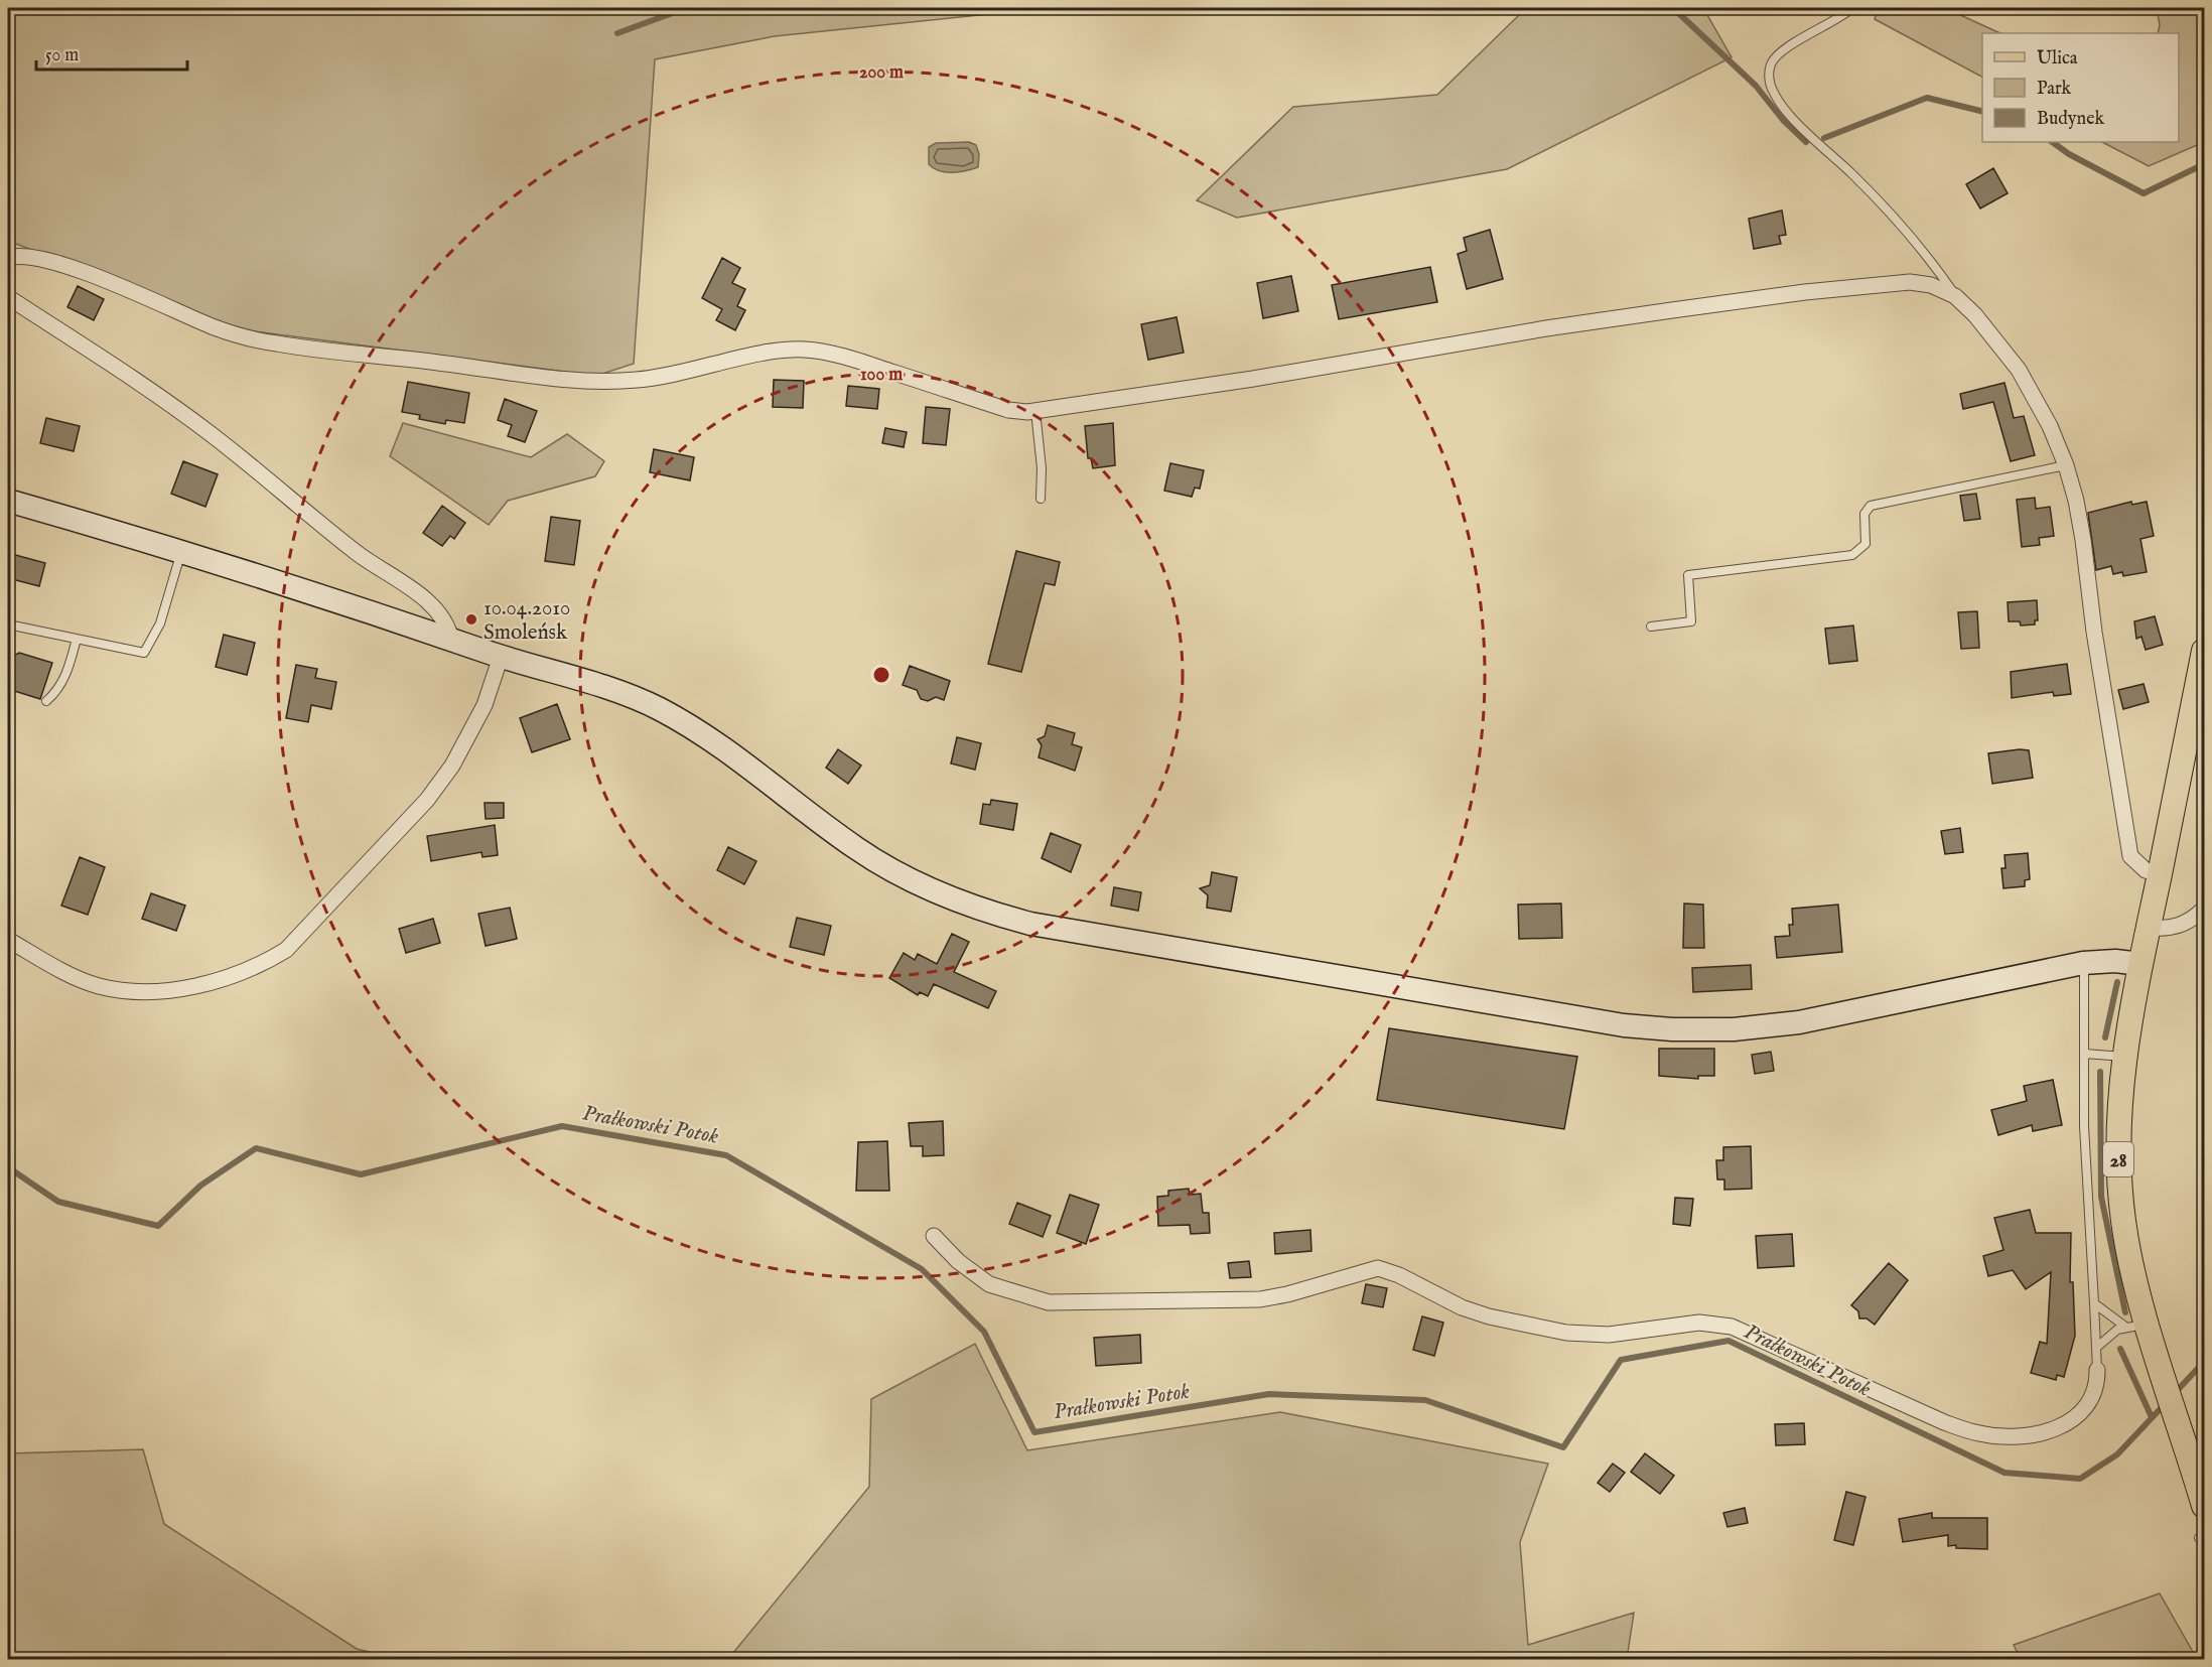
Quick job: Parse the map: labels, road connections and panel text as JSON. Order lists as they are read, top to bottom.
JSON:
{
  "streets": {
    "main road": ["28"]
  },
  "water": ["Prałkowski Potok"],
  "places": ["10.04.2010 Smoleńsk"],
  "legend": ["Ulica", "Park", "Budynek"],
  "scale_bar": "50 m",
  "rings": ["200 m", "100 m"]
}
